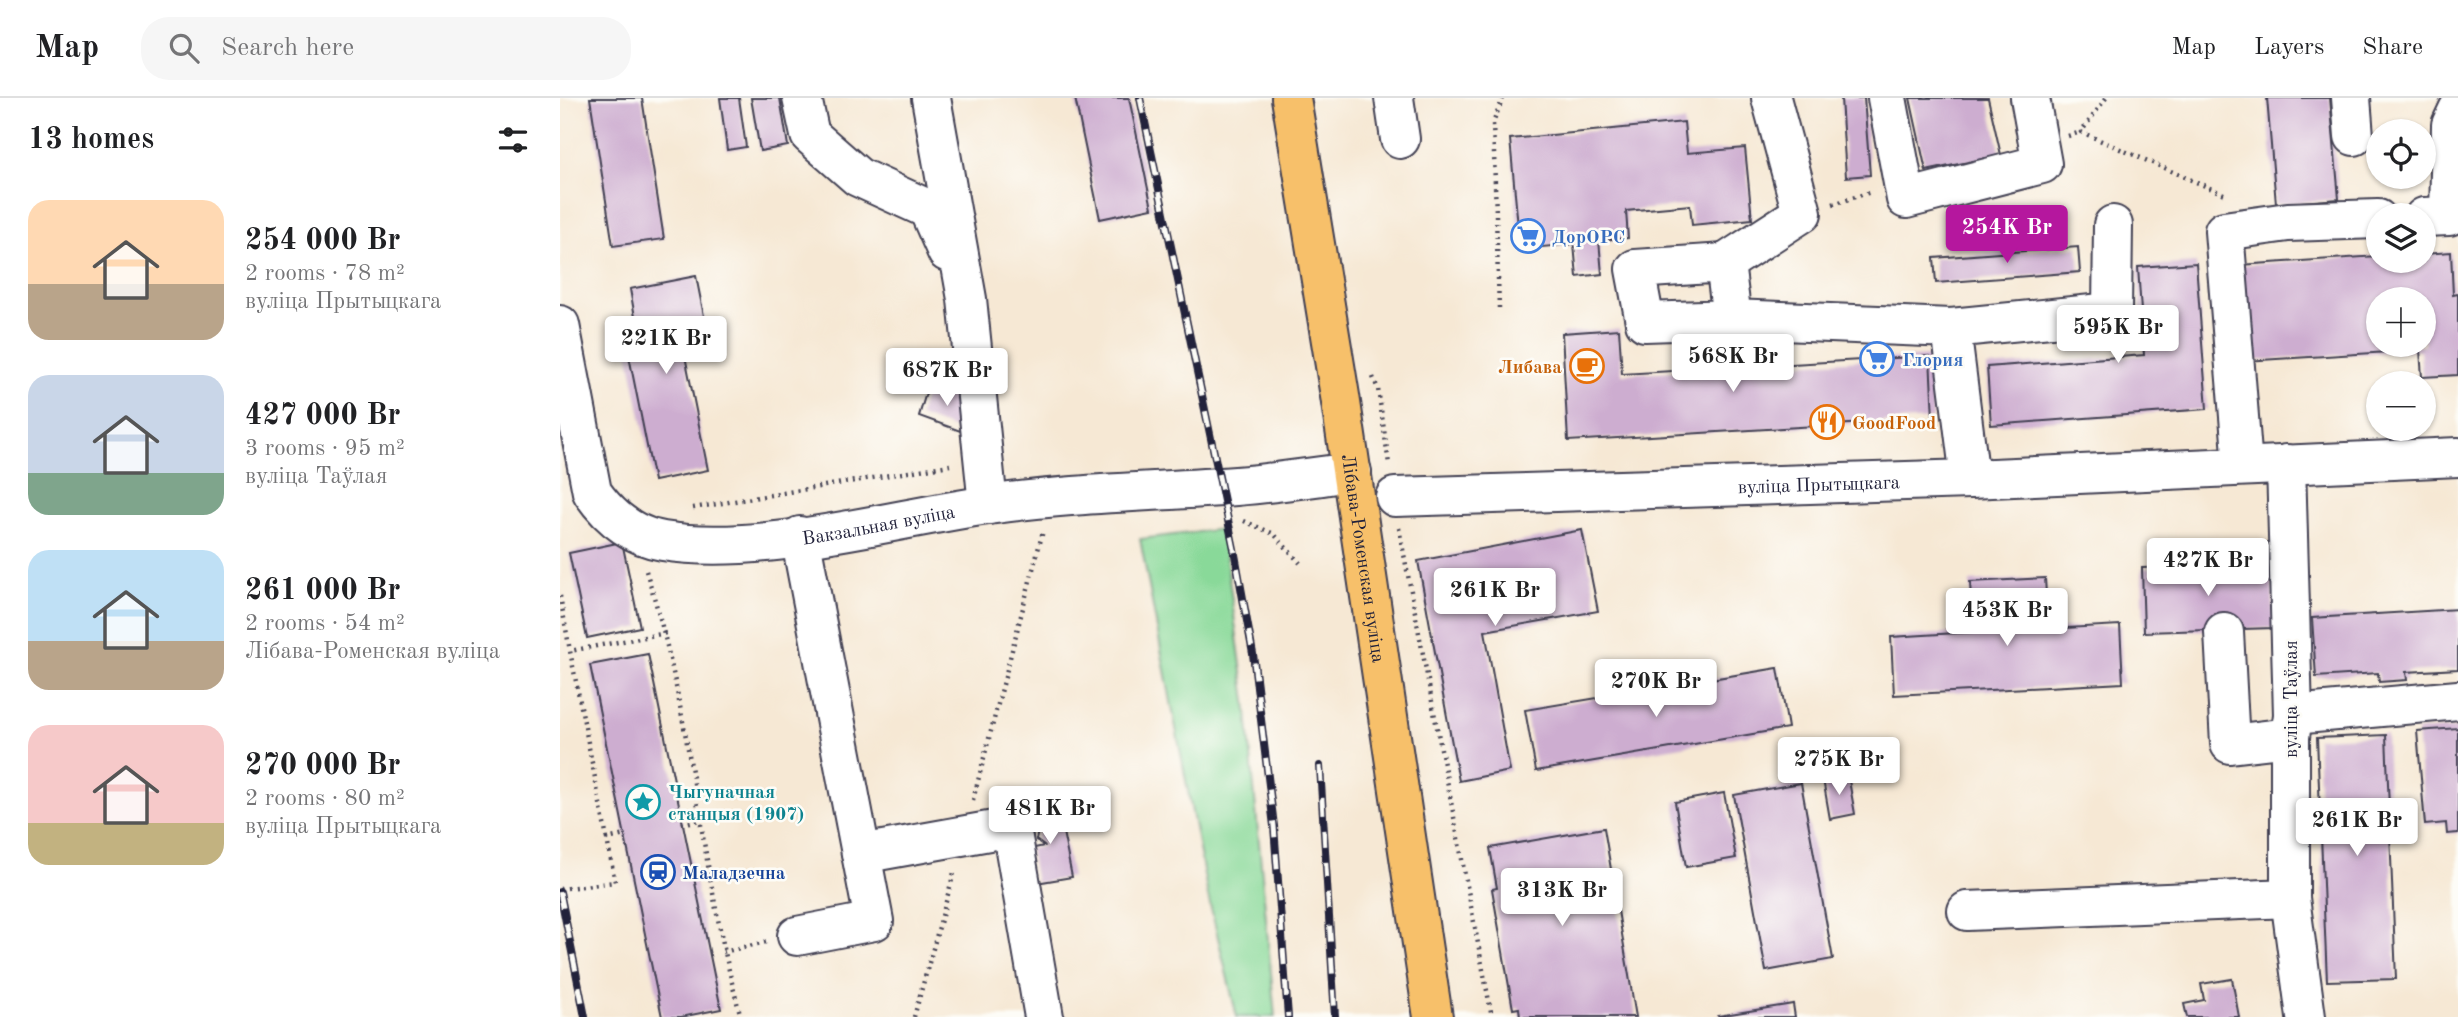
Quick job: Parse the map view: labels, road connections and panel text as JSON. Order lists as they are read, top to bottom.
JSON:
{
  "streets": {
    "main road": ["Лібава-Роменская вуліца"],
    "street": ["вуліца Прытыцкага", "Вакзальная вуліца", "вуліца Таўлая"]
  },
  "crossings": [
    ["вуліца Прытыцкага", "вуліца Таўлая"],
    ["Вакзальная вуліца", "Лібава-Роменская вуліца"]
  ],
  "places": {
    "supermarket": ["ДорОРС", "Глория"],
    "cafe": ["Либава"],
    "restaurant": ["GoodFood"],
    "place": ["Чыгуначная станцыя (1907)"],
    "station": ["Маладзечна"]
  },
  "page": {
    "header": "Map",
    "search": "Search here",
    "nav": ["Map", "Layers", "Share"],
    "heading": "13 homes",
    "map_buttons": ["+", "−"],
    "list": [
      {
        "name": "254 000 Br",
        "note": "2 rooms · 78 m² · вуліца Прытыцкага"
      },
      {
        "name": "427 000 Br",
        "note": "3 rooms · 95 m² · вуліца Таўлая"
      },
      {
        "name": "261 000 Br",
        "note": "2 rooms · 54 m² · Лібава-Роменская вуліца"
      },
      {
        "name": "270 000 Br",
        "note": "2 rooms · 80 m² · вуліца Прытыцкага"
      }
    ],
    "price": [
      "254K Br",
      "595K Br",
      "221K Br",
      "568K Br",
      "687K Br",
      "427K Br",
      "261K Br",
      "453K Br",
      "270K Br",
      "275K Br",
      "481K Br",
      "261K Br",
      "313K Br"
    ]
  }
}
